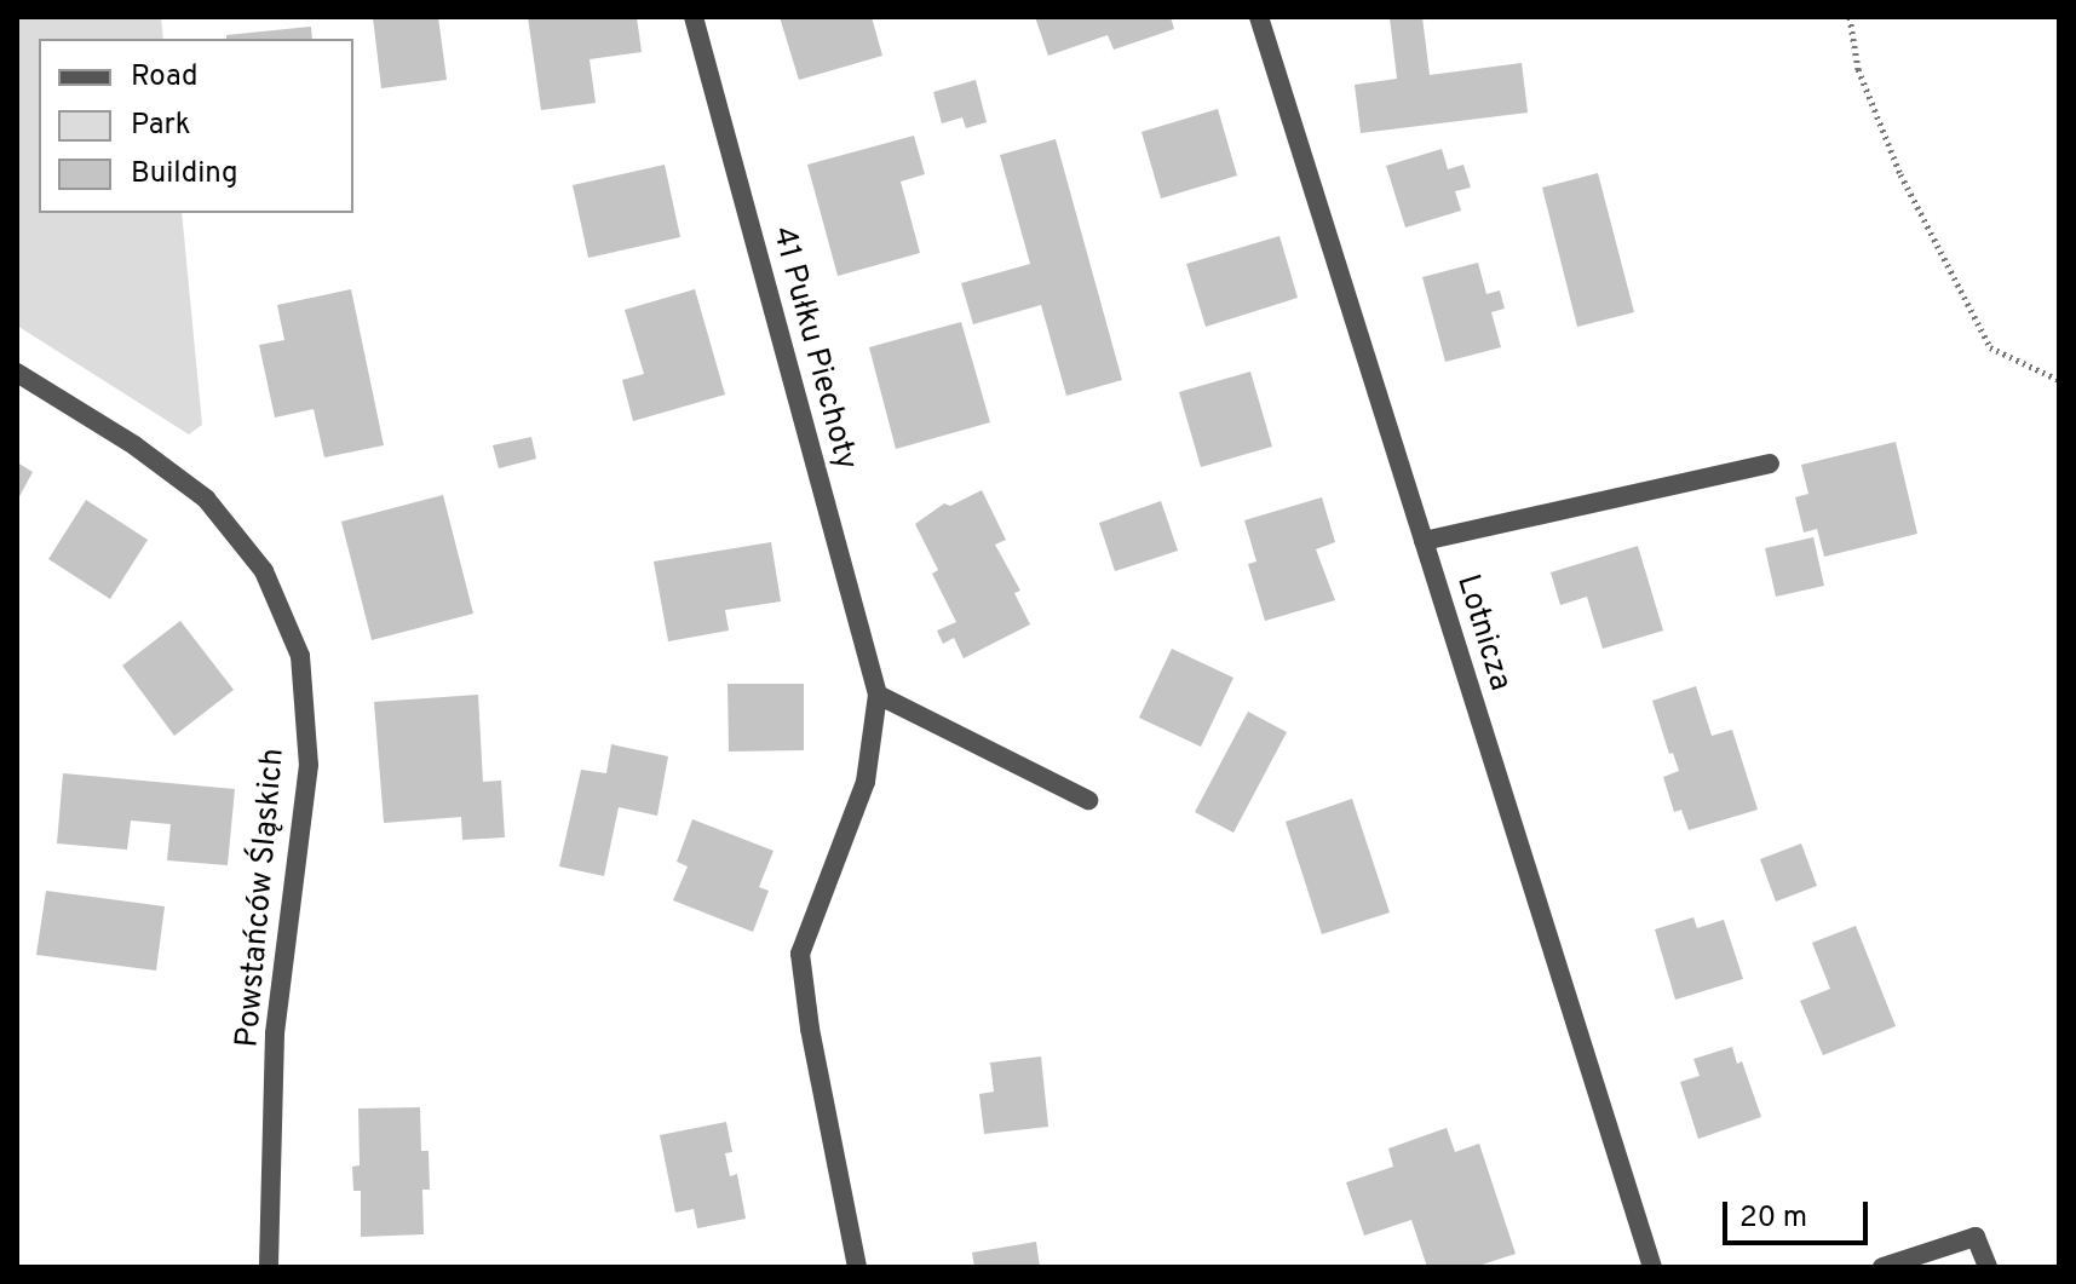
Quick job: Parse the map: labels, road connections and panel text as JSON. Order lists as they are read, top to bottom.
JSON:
{
  "streets": {
    "street": ["41 Pułku Piechoty", "Lotnicza", "Powstańców Śląskich"]
  },
  "legend": ["Road", "Park", "Building"],
  "scale_bar": "20 m"
}
